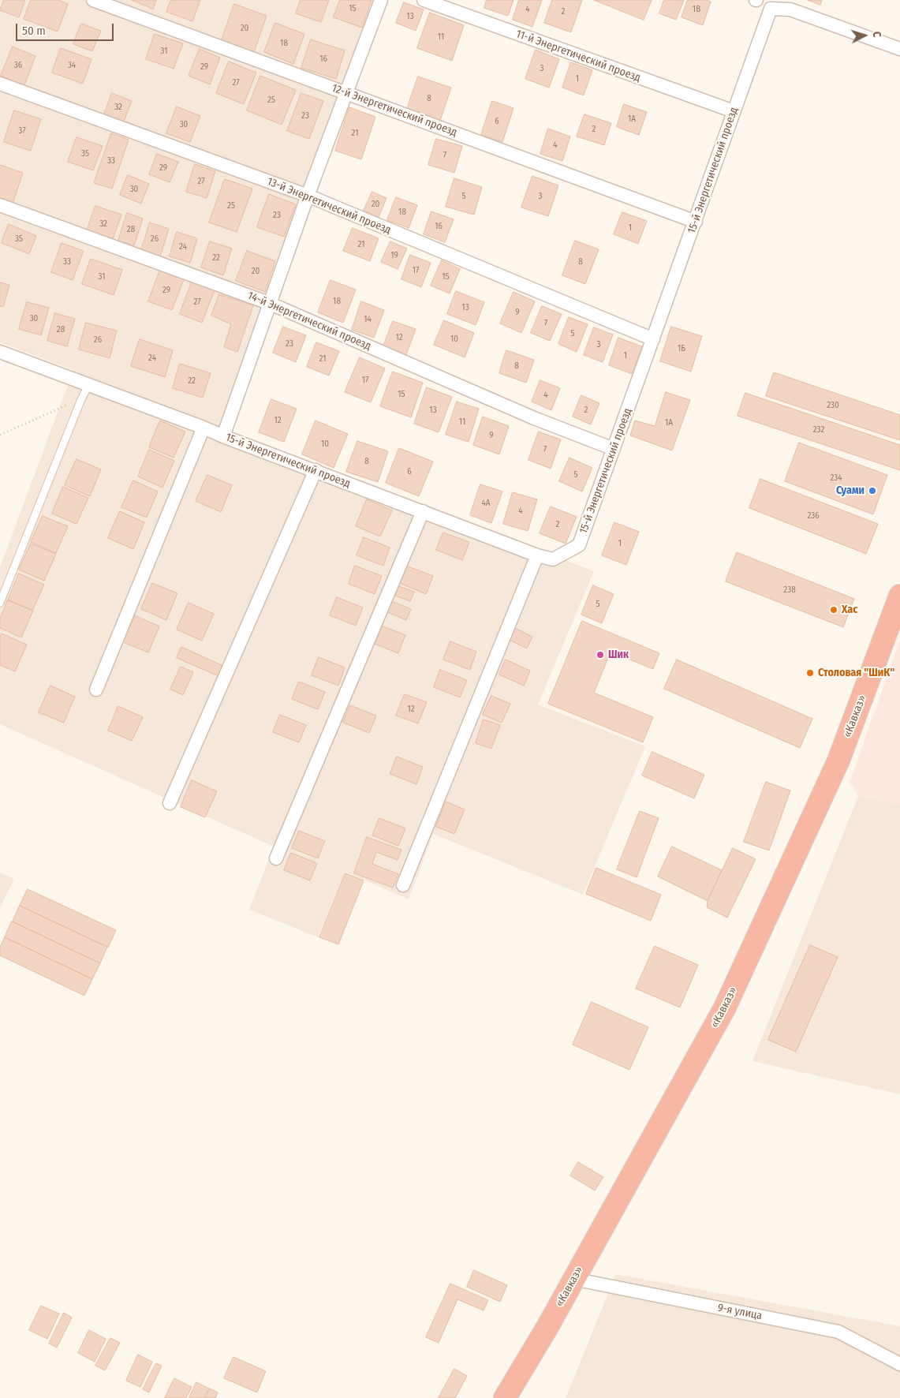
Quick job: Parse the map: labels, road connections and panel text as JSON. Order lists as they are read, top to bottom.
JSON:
{
  "streets": {
    "highway": ["«Кавказ»"],
    "street": [
      "11-й Энергетический проезд",
      "12-й Энергетический проезд",
      "15-й Энергетический проезд",
      "13-й Энергетический проезд",
      "14-й Энергетический проезд",
      "9-я улица"
    ]
  },
  "crossings": [
    ["11-й Энергетический проезд", "15-й Энергетический проезд"],
    ["12-й Энергетический проезд", "15-й Энергетический проезд"],
    ["15-й Энергетический проезд", "13-й Энергетический проезд"],
    ["15-й Энергетический проезд", "14-й Энергетический проезд"],
    ["«Кавказ»", "9-я улица"]
  ],
  "places": [
    "Суами",
    "Хас",
    "Шик",
    "Столовая \"ШиК\""
  ],
  "house_numbers": [
    "15",
    "4",
    "1В",
    "2",
    "13",
    "20",
    "11",
    "18",
    "31",
    "16",
    "36",
    "34",
    "29",
    "3",
    "1",
    "27",
    "8",
    "25",
    "32",
    "23",
    "1А",
    "6",
    "30",
    "2",
    "37",
    "21",
    "4",
    "35",
    "7",
    "33",
    "29",
    "27",
    "30",
    "5",
    "3",
    "20",
    "25",
    "18",
    "23",
    "32",
    "16",
    "1",
    "28",
    "35",
    "26",
    "21",
    "24",
    "19",
    "22",
    "33",
    "8",
    "17",
    "20",
    "31",
    "15",
    "29",
    "18",
    "27",
    "13",
    "9",
    "30",
    "14",
    "7",
    "28",
    "5",
    "12",
    "10",
    "26",
    "23",
    "3",
    "1Б",
    "1",
    "24",
    "21",
    "8",
    "17",
    "22",
    "15",
    "4",
    "230",
    "13",
    "2",
    "12",
    "11",
    "1А",
    "232",
    "9",
    "10",
    "7",
    "8",
    "6",
    "5",
    "234",
    "4А",
    "4",
    "236",
    "2",
    "1",
    "238",
    "5",
    "12"
  ],
  "scale_bar": "50 m",
  "north": "right"
}
